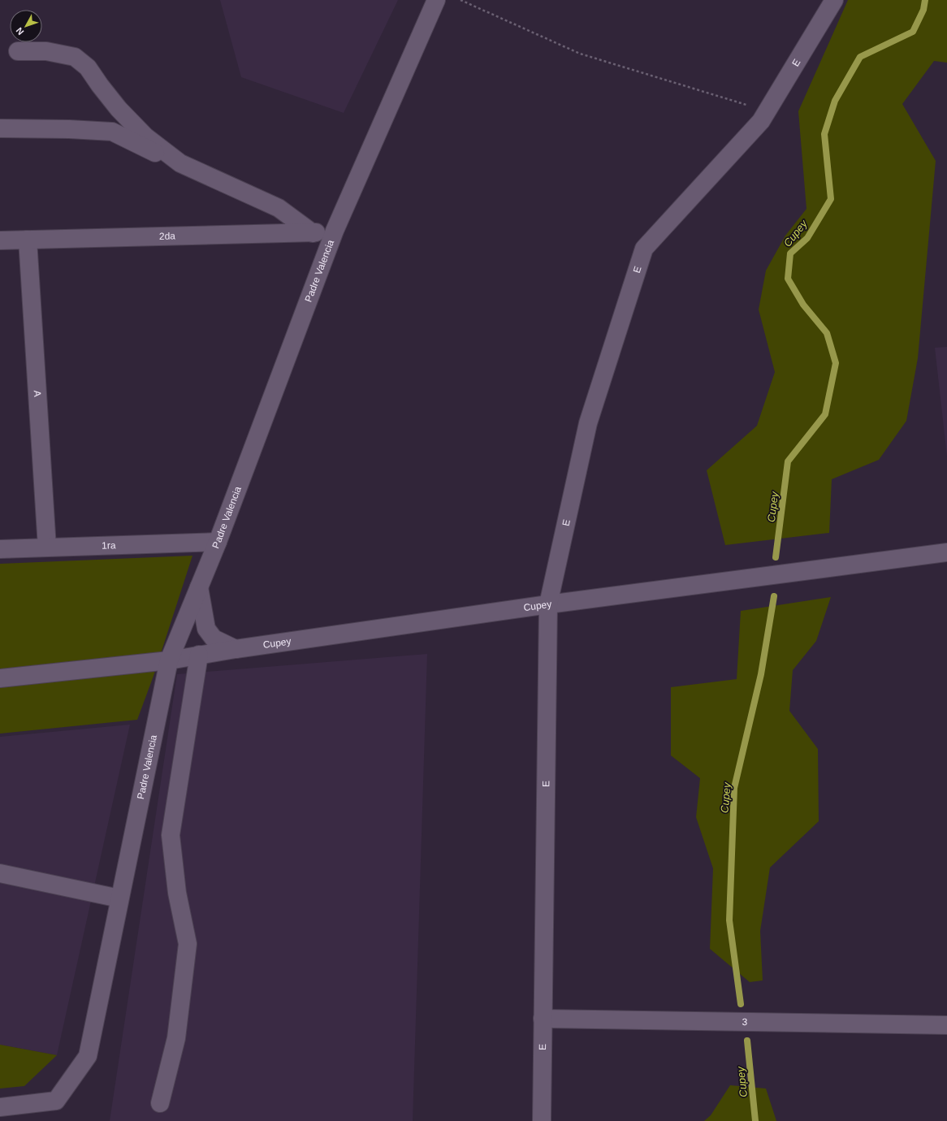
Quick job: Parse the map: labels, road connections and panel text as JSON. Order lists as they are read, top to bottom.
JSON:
{
  "streets": {
    "street": [
      "E",
      "2da",
      "Padre Valencia",
      "A",
      "1ra",
      "Cupey",
      "3"
    ]
  },
  "crossings": [
    ["E", "Cupey"],
    ["E", "3"],
    ["2da", "Padre Valencia"],
    ["2da", "A"],
    ["Padre Valencia", "1ra"],
    ["Padre Valencia", "Cupey"],
    ["A", "1ra"]
  ],
  "water": ["Cupey"],
  "north": "bottom left"
}
